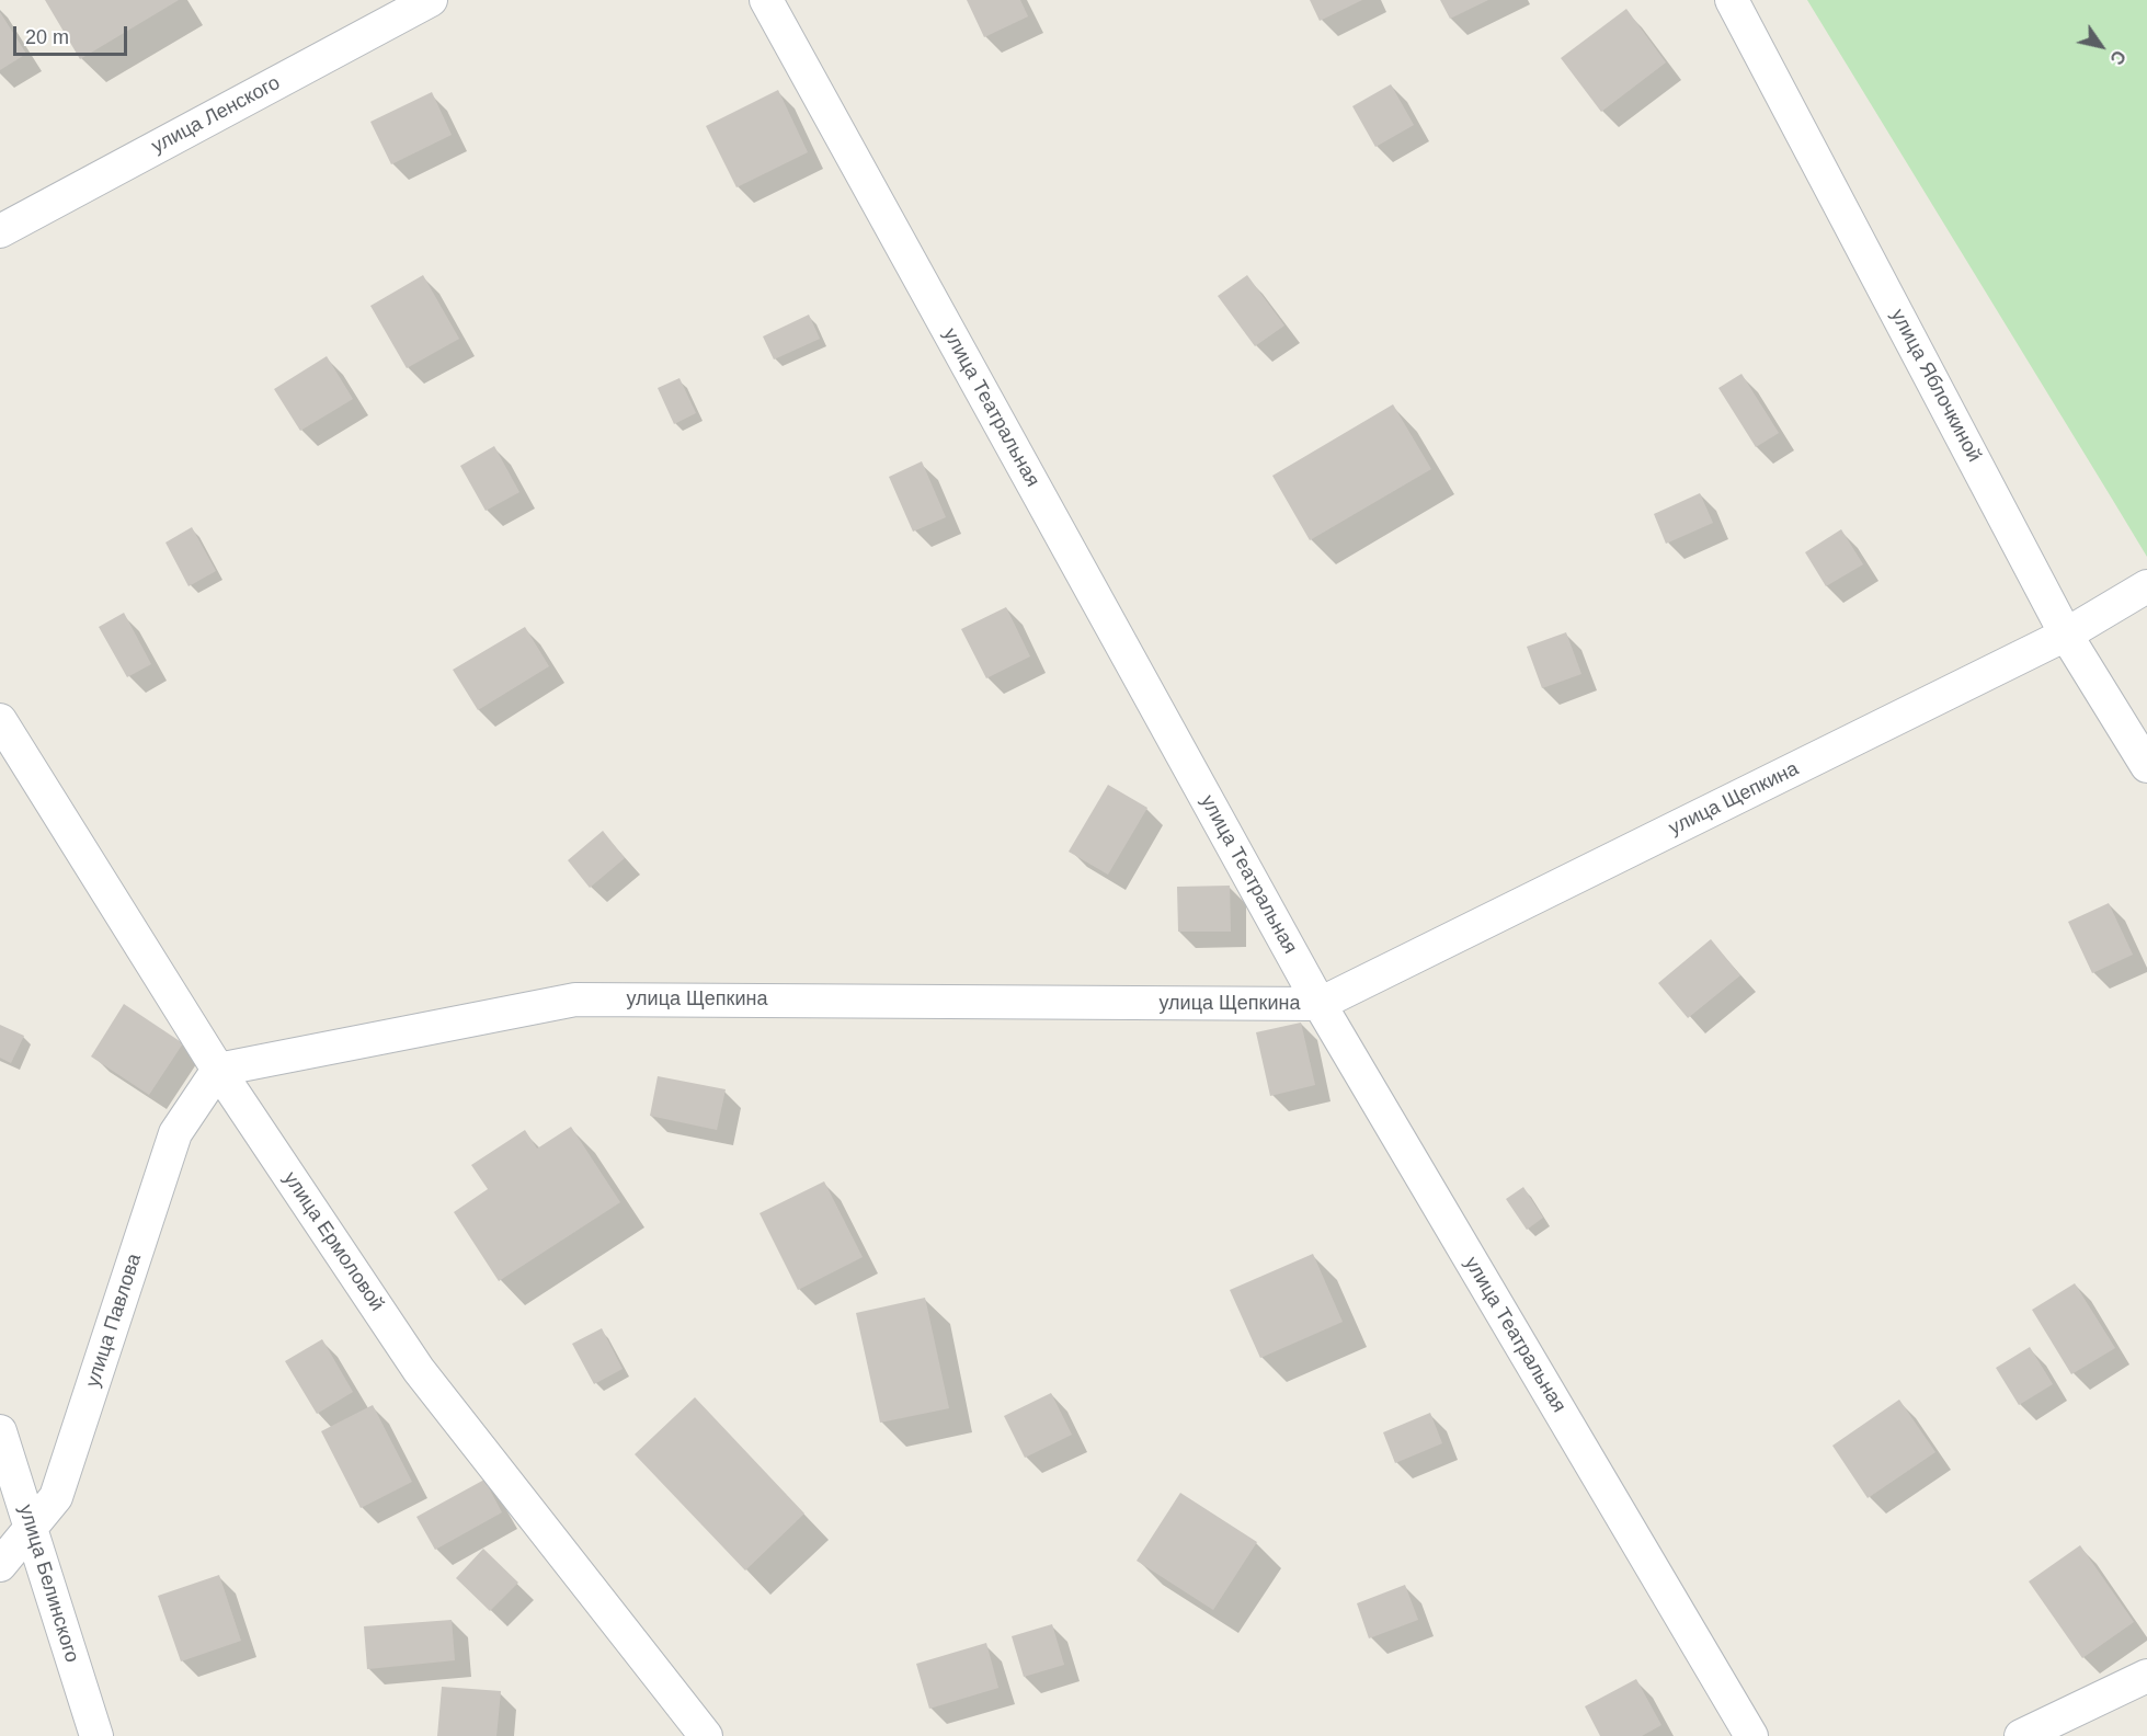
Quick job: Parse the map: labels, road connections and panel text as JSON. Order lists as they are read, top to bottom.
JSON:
{
  "streets": {
    "street": [
      "улица Ленского",
      "улица Яблочкиной",
      "улица Театральная",
      "улица Щепкина",
      "улица Ермоловой",
      "улица Павлова",
      "улица Белинского"
    ]
  },
  "crossings": [
    ["улица Яблочкиной", "улица Щепкина"],
    ["улица Театральная", "улица Щепкина"],
    ["улица Щепкина", "улица Ермоловой"],
    ["улица Щепкина", "улица Павлова"],
    ["улица Ермоловой", "улица Павлова"],
    ["улица Павлова", "улица Белинского"]
  ],
  "scale_bar": "20 m",
  "north": "bottom right"
}
